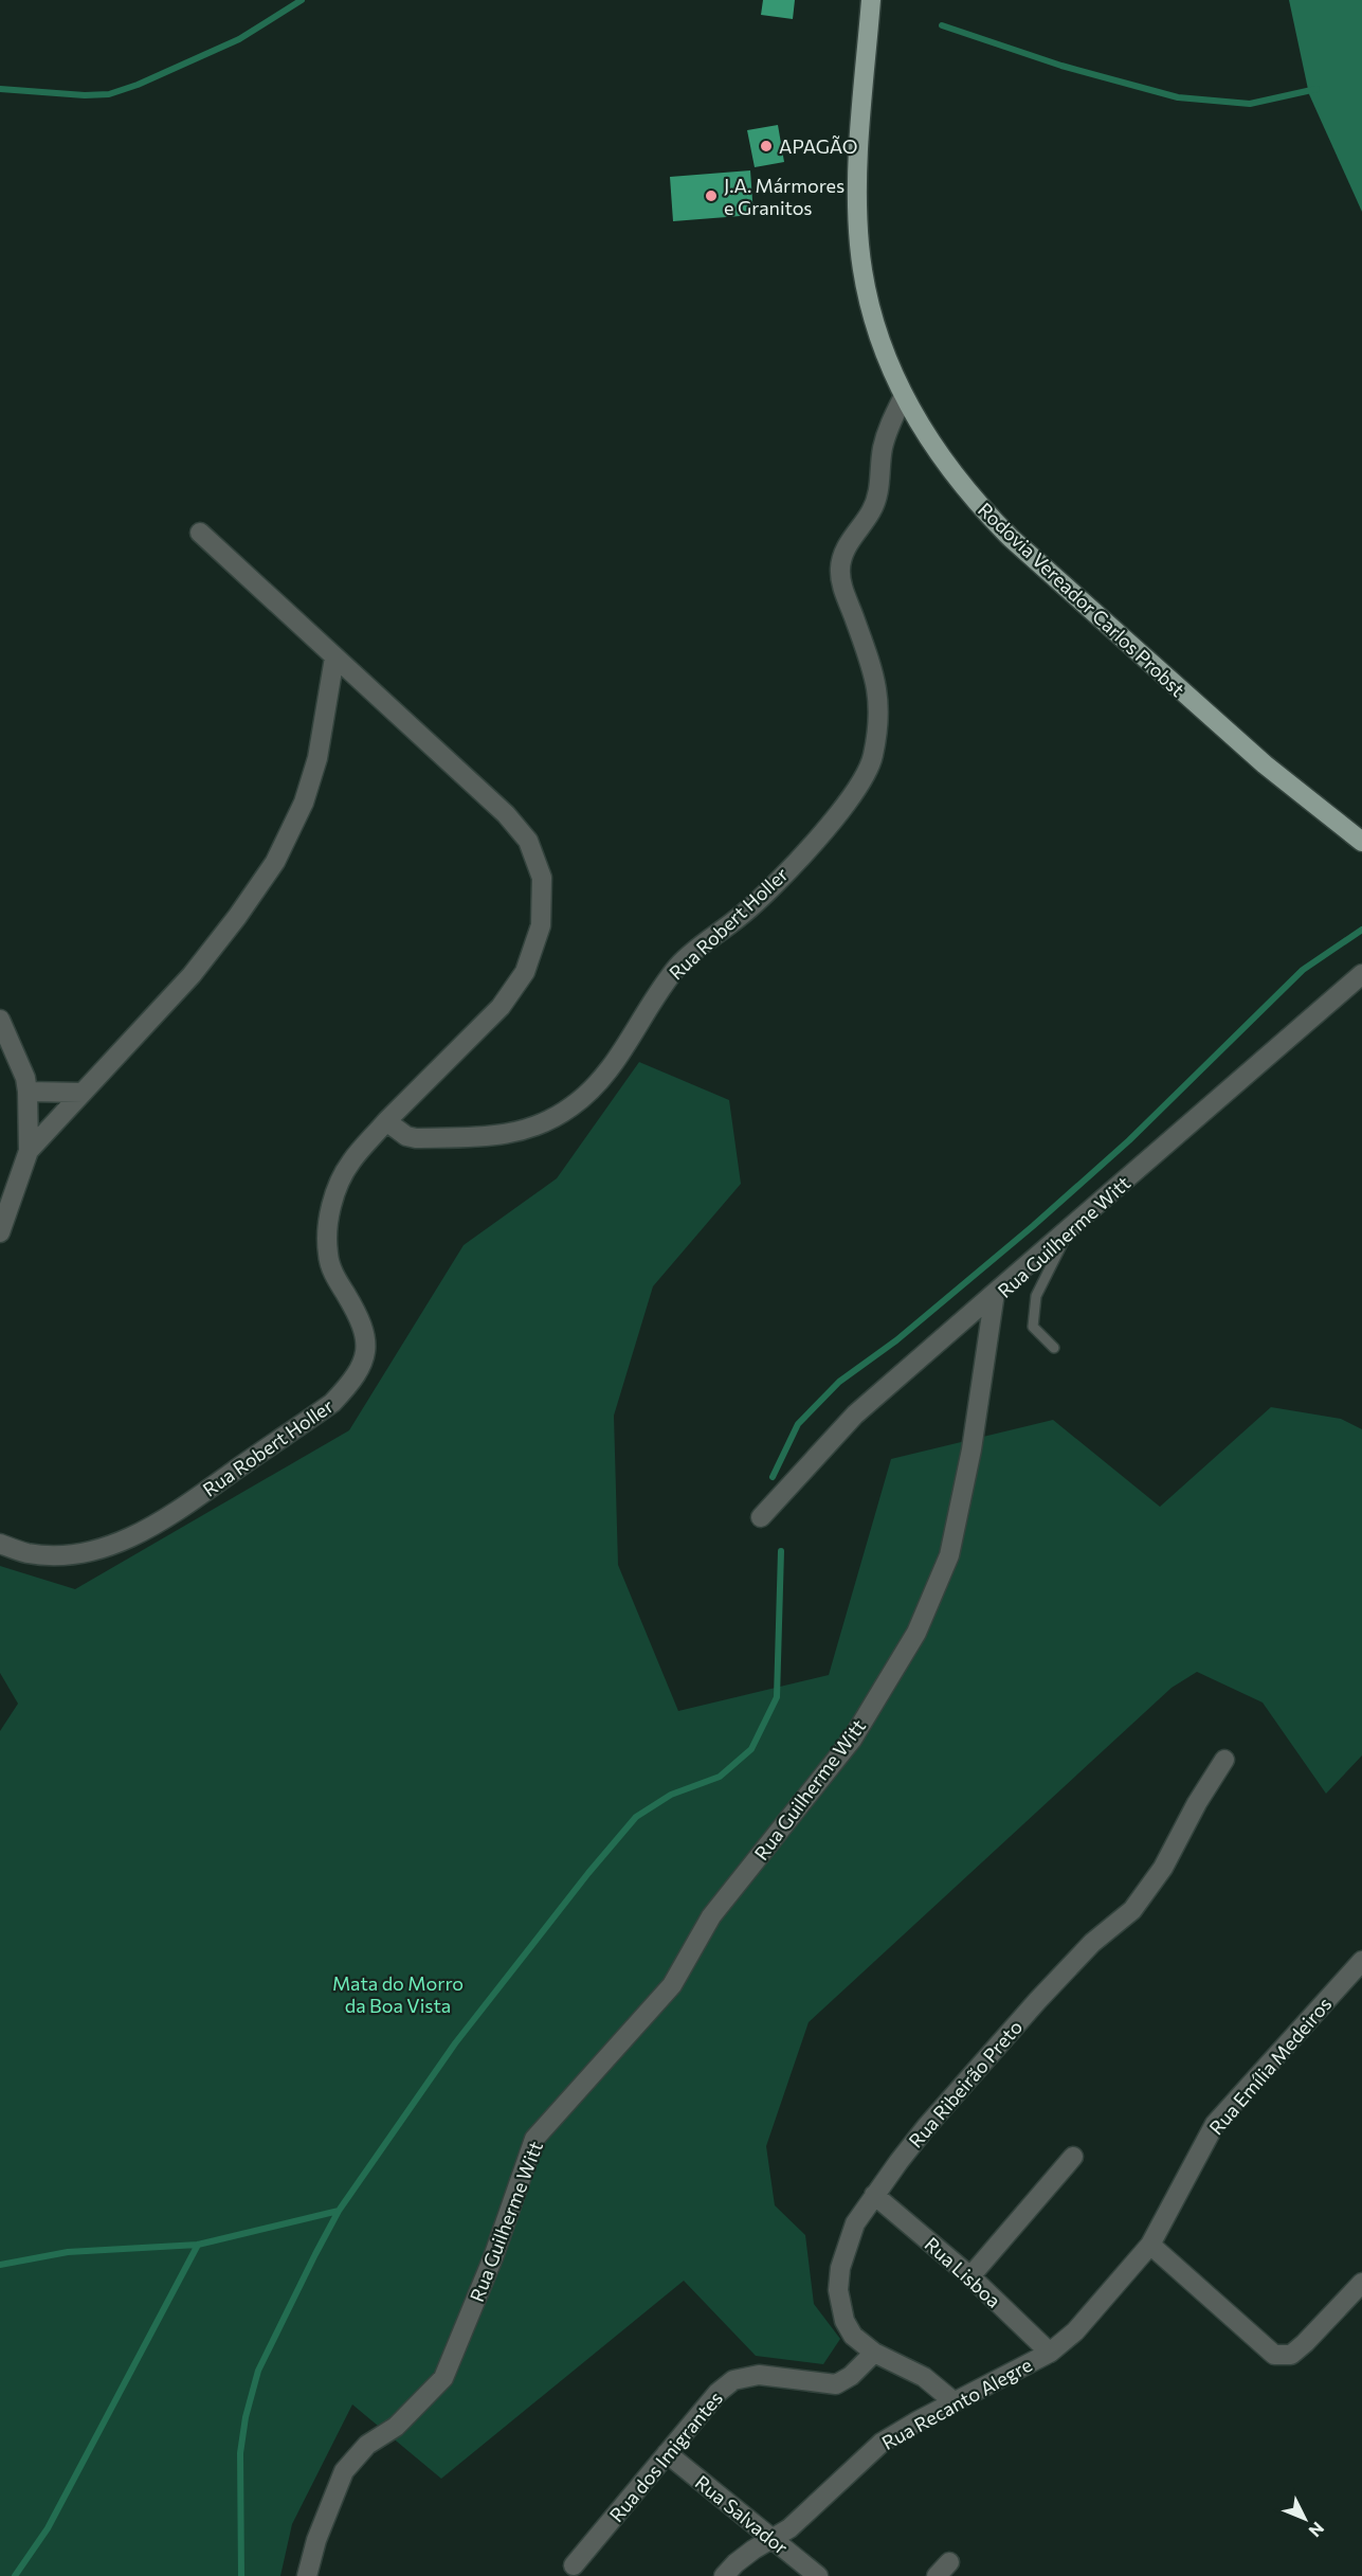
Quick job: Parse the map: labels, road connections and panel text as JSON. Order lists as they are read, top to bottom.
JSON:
{
  "streets": {
    "main road": ["Rodovia Vereador Carlos Probst"],
    "street": [
      "Rua Robert Holler",
      "Rua Guilherme Witt",
      "Rua Emília Medeiros",
      "Rua Ribeirão Preto",
      "Rua Lisboa",
      "Rua Recanto Alegre",
      "Rua dos Imigrantes",
      "Rua Salvador"
    ]
  },
  "crossings": [
    ["Rodovia Vereador Carlos Probst", "Rua Robert Holler"],
    ["Rua Emília Medeiros", "Rua Recanto Alegre"],
    ["Rua Ribeirão Preto", "Rua Lisboa"],
    ["Rua Ribeirão Preto", "Rua Recanto Alegre"],
    ["Rua Ribeirão Preto", "Rua dos Imigrantes"],
    ["Rua Lisboa", "Rua Recanto Alegre"],
    ["Rua Recanto Alegre", "Rua Salvador"],
    ["Rua dos Imigrantes", "Rua Salvador"]
  ],
  "parks": ["Mata do Morro da Boa Vista"],
  "places": ["APAGÃO", "J.A. Mármores e Granitos"],
  "north": "bottom right"
}
